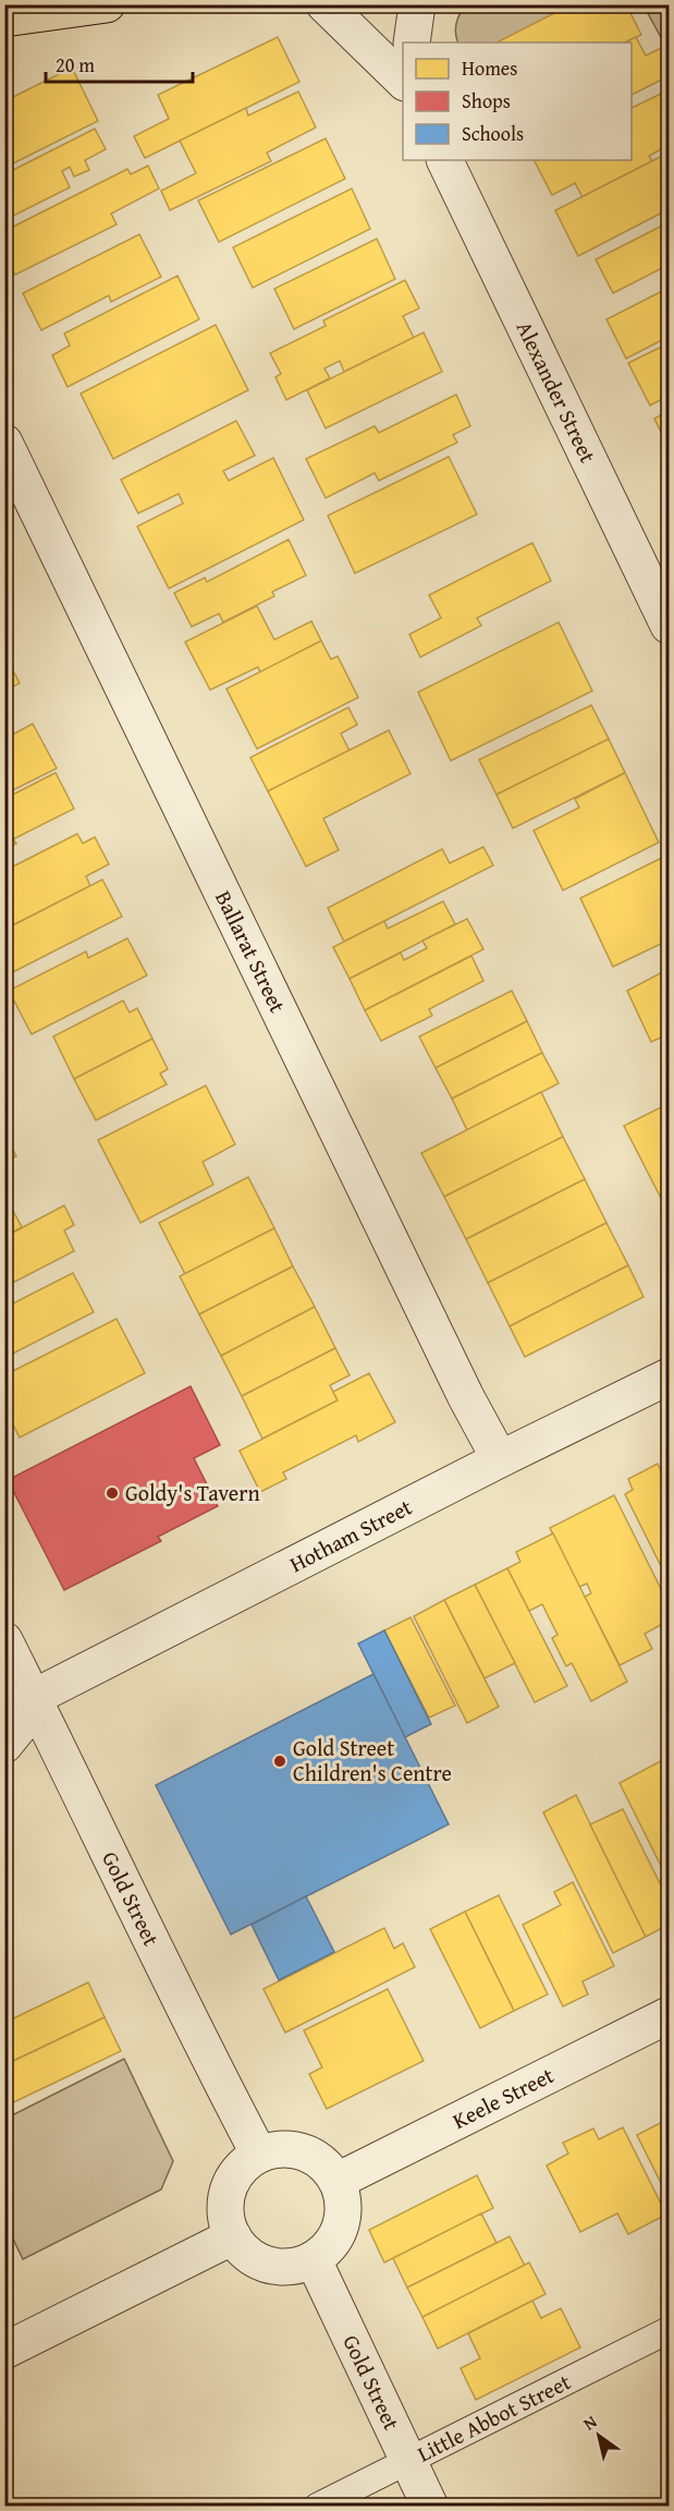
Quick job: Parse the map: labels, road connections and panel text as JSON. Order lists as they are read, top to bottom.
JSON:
{
  "streets": {
    "street": [
      "Alexander Street",
      "Ballarat Street",
      "Hotham Street",
      "Gold Street",
      "Keele Street"
    ],
    "lane": ["Little Abbot Street"]
  },
  "crossings": [
    ["Ballarat Street", "Hotham Street"],
    ["Hotham Street", "Gold Street"],
    ["Gold Street", "Keele Street"],
    ["Gold Street", "Little Abbot Street"]
  ],
  "places": ["Goldy's Tavern", "Gold Street Children's Centre"],
  "legend": ["Homes", "Shops", "Schools"],
  "scale_bar": "20 m",
  "north": "top left"
}
